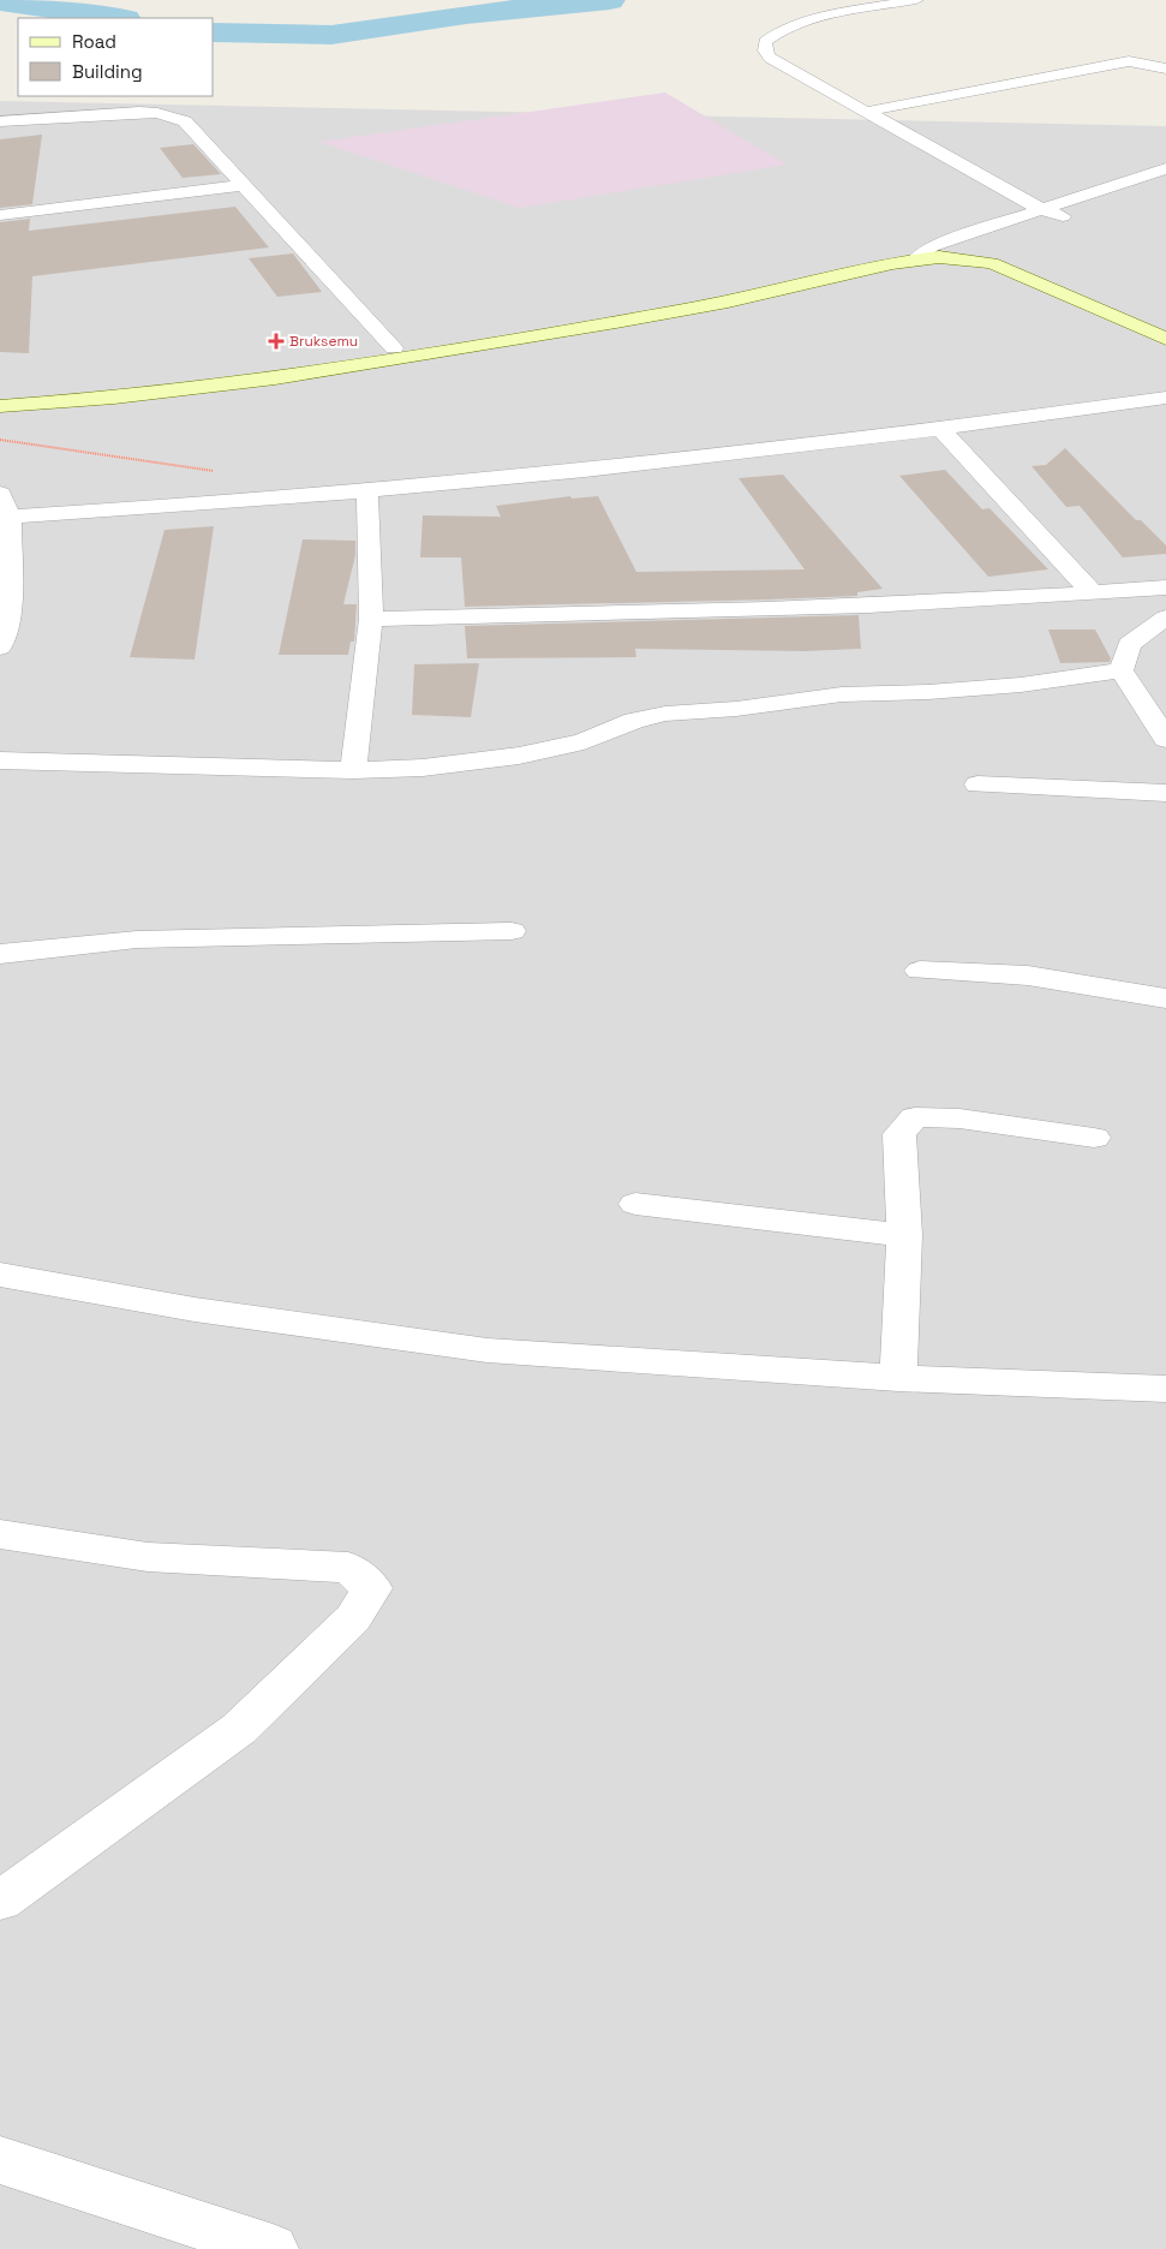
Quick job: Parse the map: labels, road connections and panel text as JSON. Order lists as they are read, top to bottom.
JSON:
{
  "places": {
    "health": ["Bruksemu"]
  },
  "legend": ["Road", "Building"]
}
